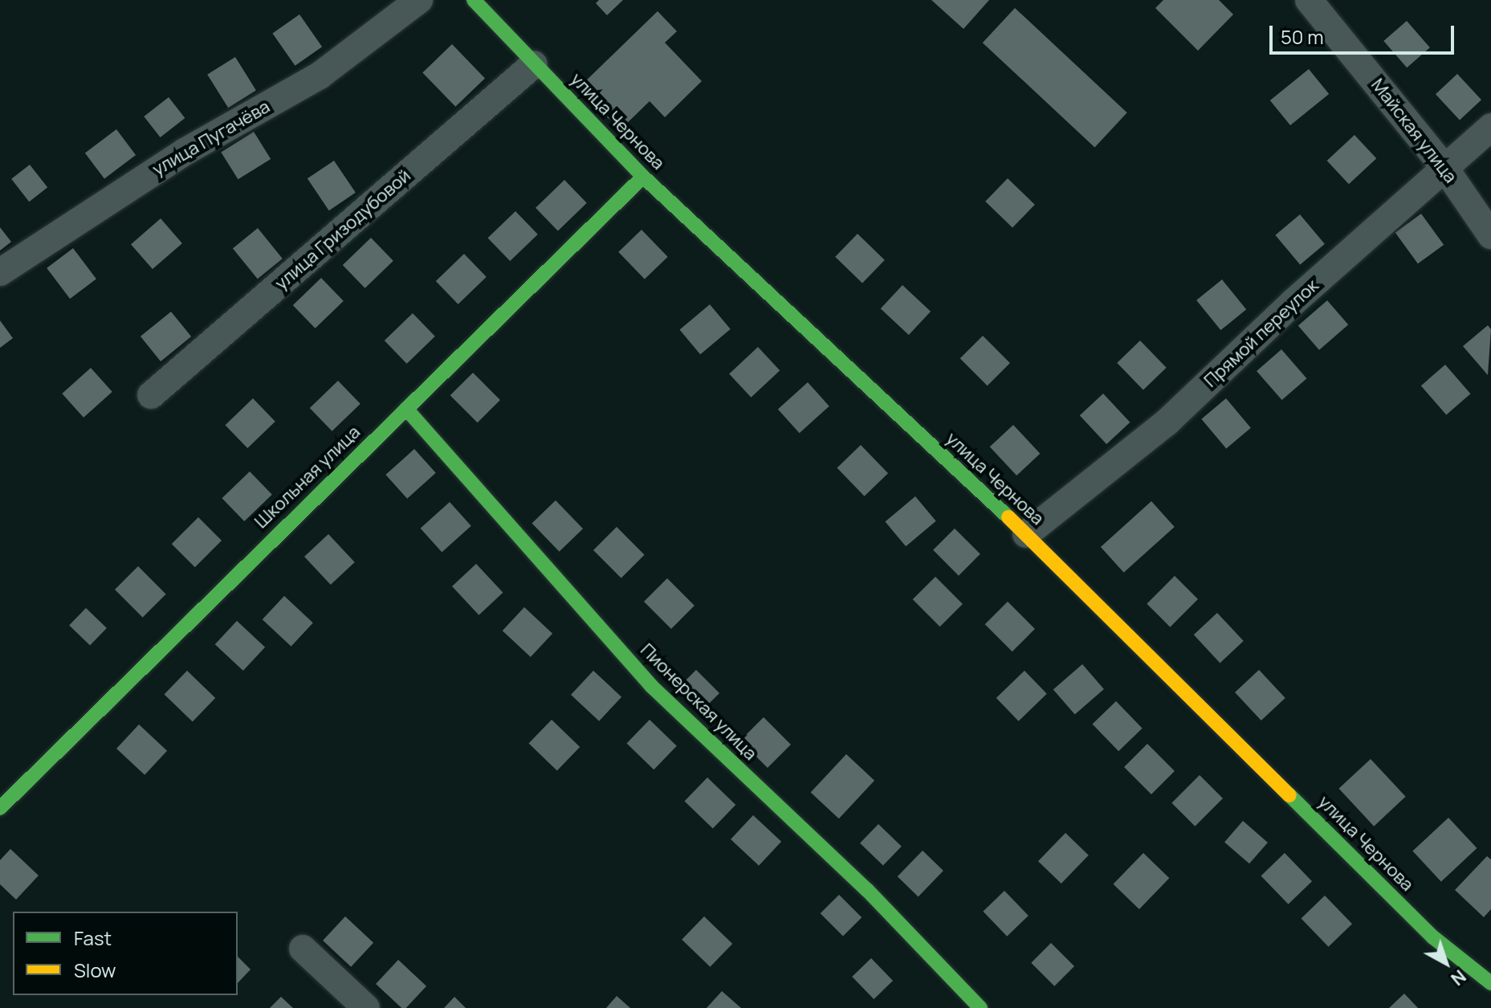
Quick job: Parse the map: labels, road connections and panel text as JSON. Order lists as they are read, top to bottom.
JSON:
{
  "streets": {
    "street": [
      "улица Чернова",
      "Майская улица",
      "улица Пугачёва",
      "улица Гризодубовой",
      "Прямой переулок",
      "Школьная улица",
      "Пионерская улица"
    ]
  },
  "crossings": [
    ["улица Чернова", "улица Гризодубовой"],
    ["улица Чернова", "Прямой переулок"],
    ["улица Чернова", "Школьная улица"],
    ["Майская улица", "Прямой переулок"],
    ["Школьная улица", "Пионерская улица"]
  ],
  "legend": ["Fast", "Slow"],
  "scale_bar": "50 m",
  "north": "bottom right"
}
